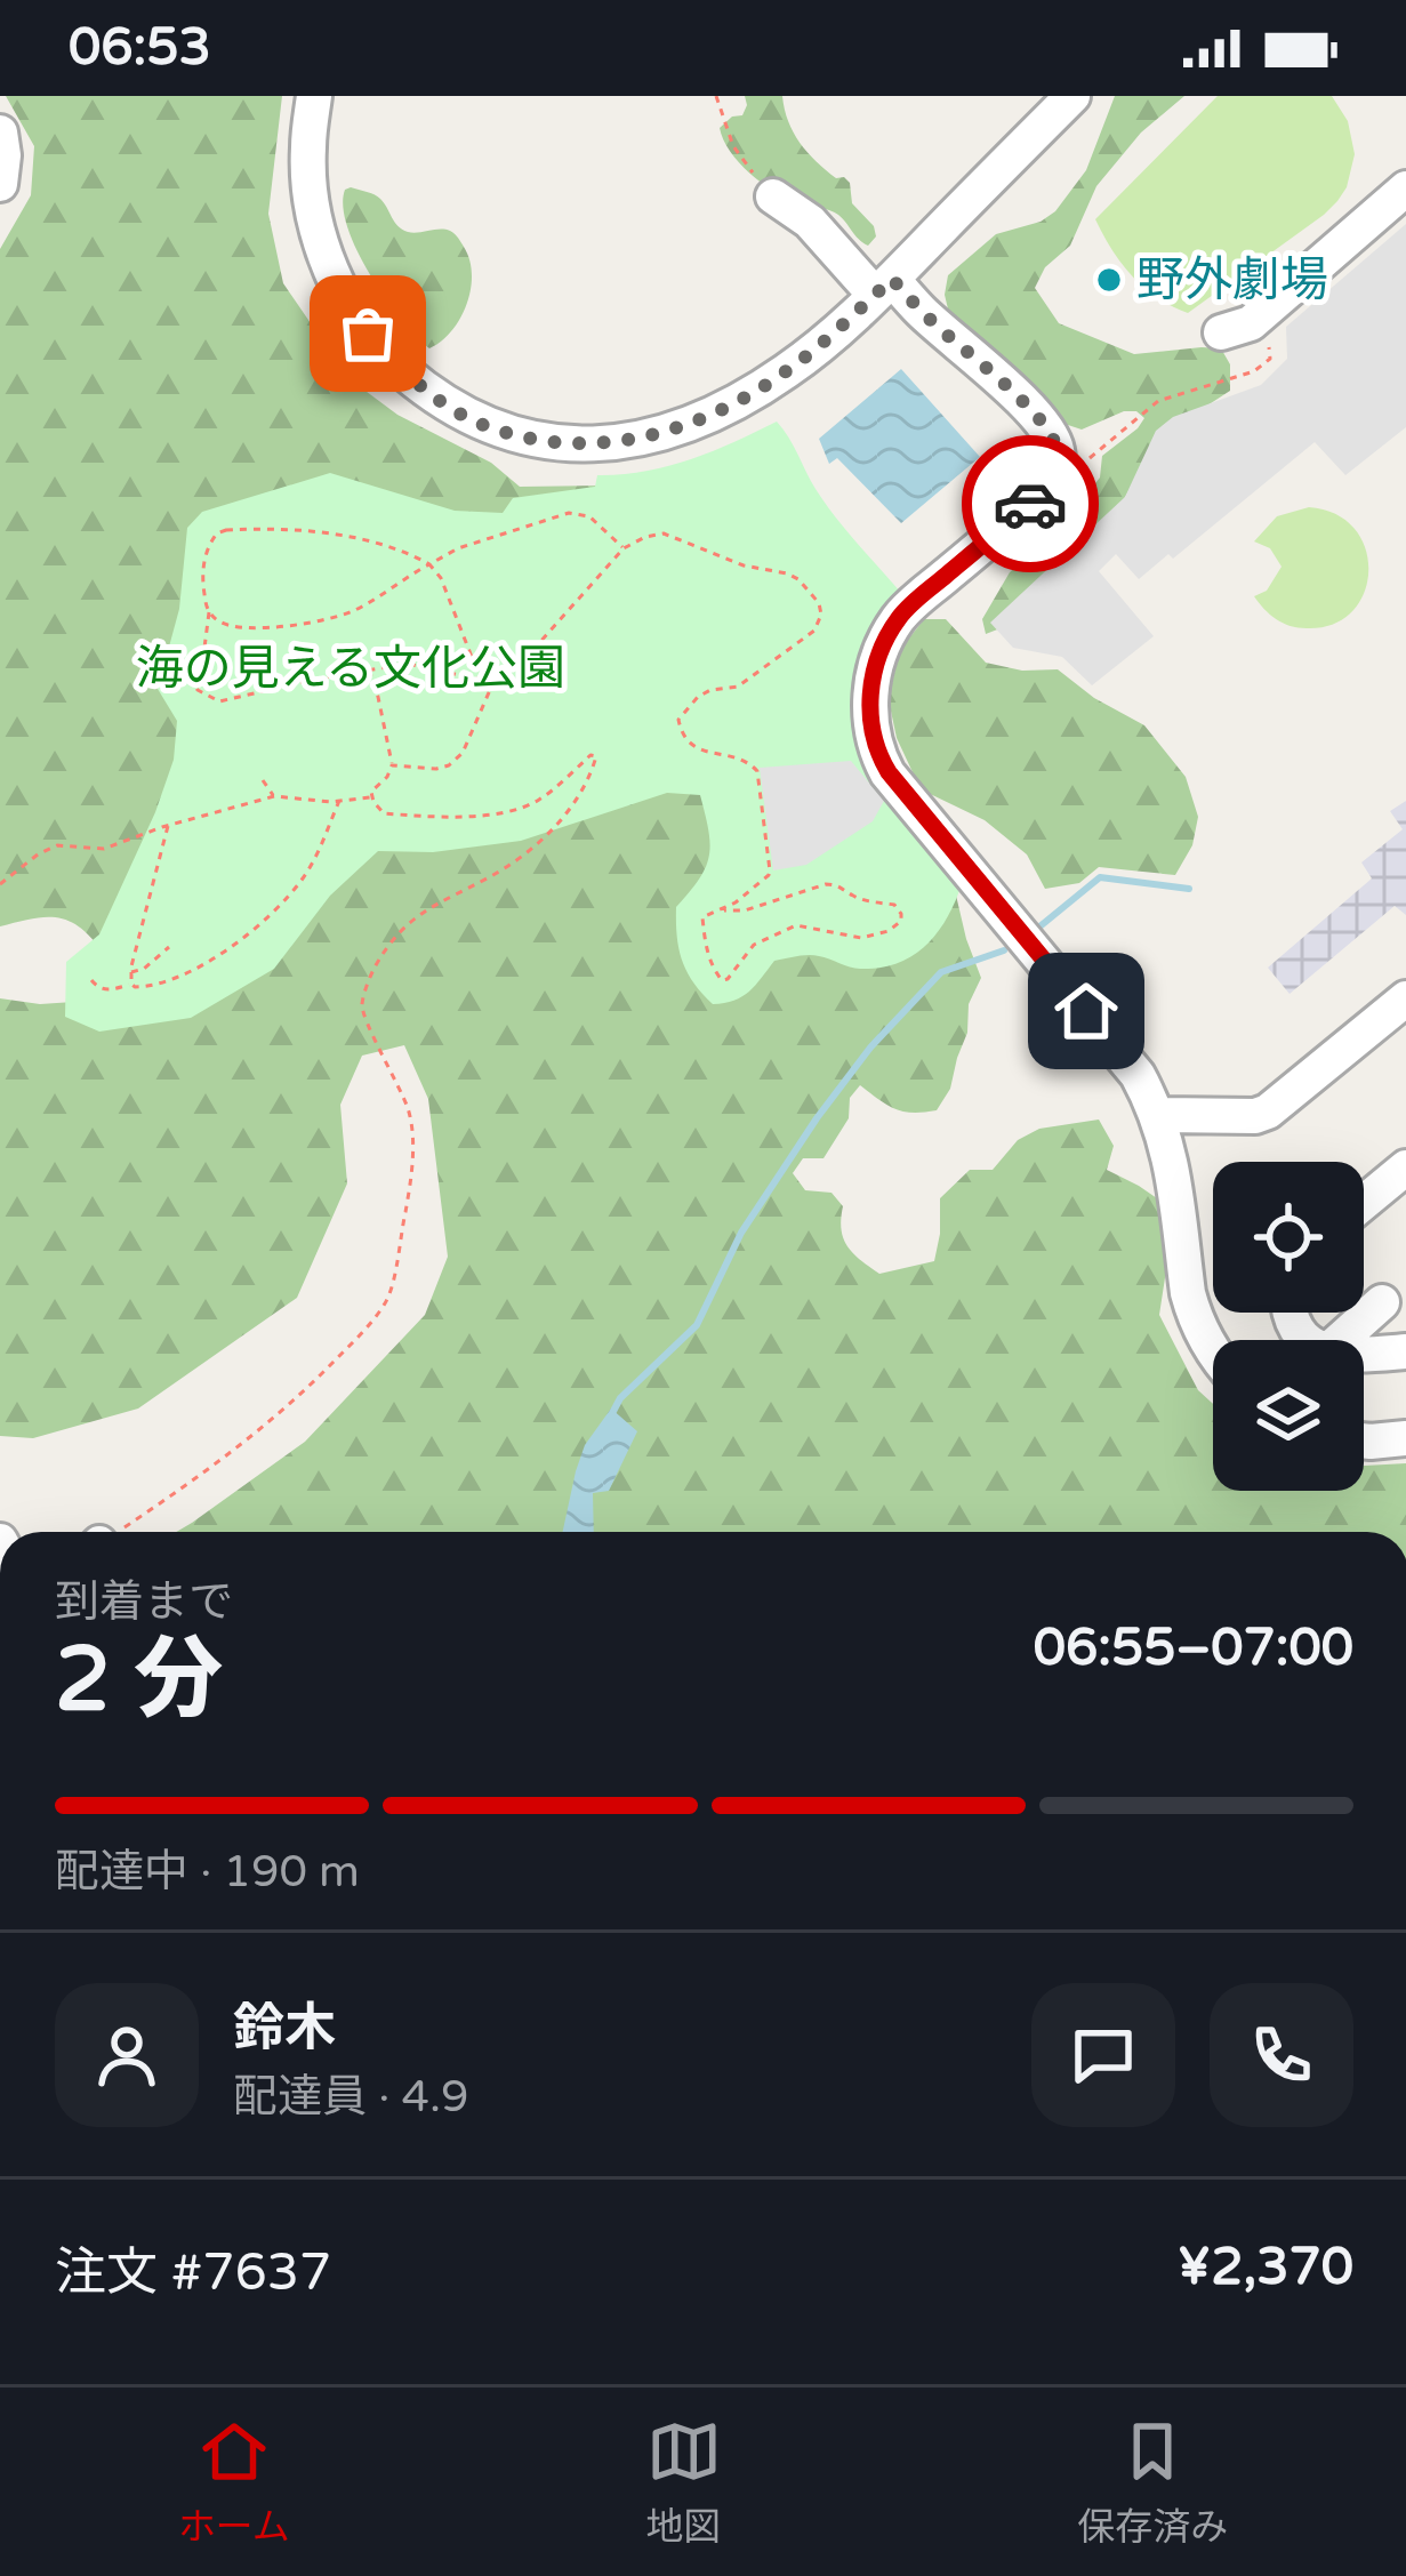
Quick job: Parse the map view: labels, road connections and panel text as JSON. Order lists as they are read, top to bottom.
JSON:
{
  "parks": ["海の見える文化公園"],
  "places": ["野外劇場"],
  "page": {
    "status": "06:53",
    "heading": ["2 分", "到着まで", "06:55–07:00"],
    "panel": [
      "鈴木",
      "配達員 · 4.9",
      "注文 #7637",
      "¥2,370"
    ],
    "bar": "配達中 · 190 m",
    "tabs": ["ホーム", "地図", "保存済み"]
  }
}
